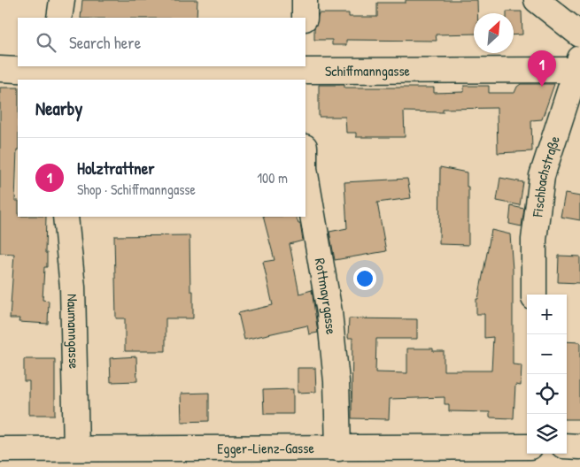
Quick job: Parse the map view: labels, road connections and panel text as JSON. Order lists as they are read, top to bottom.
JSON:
{
  "streets": {
    "street": [
      "Schiffmanngasse",
      "Fischbachstraße",
      "Rottmayrgasse",
      "Naumanngasse",
      "Egger-Lienz-Gasse"
    ]
  },
  "crossings": [
    ["Schiffmanngasse", "Fischbachstraße"],
    ["Rottmayrgasse", "Egger-Lienz-Gasse"],
    ["Naumanngasse", "Egger-Lienz-Gasse"]
  ],
  "north": "top right",
  "page": {
    "search": "Search here",
    "pins": "1",
    "heading": "Nearby",
    "list": [
      {
        "mark": "1",
        "name": "Holztrattner",
        "note": "Shop · Schiffmanngasse",
        "value": "100 m"
      }
    ],
    "map_buttons": ["+", "−"]
  }
}
